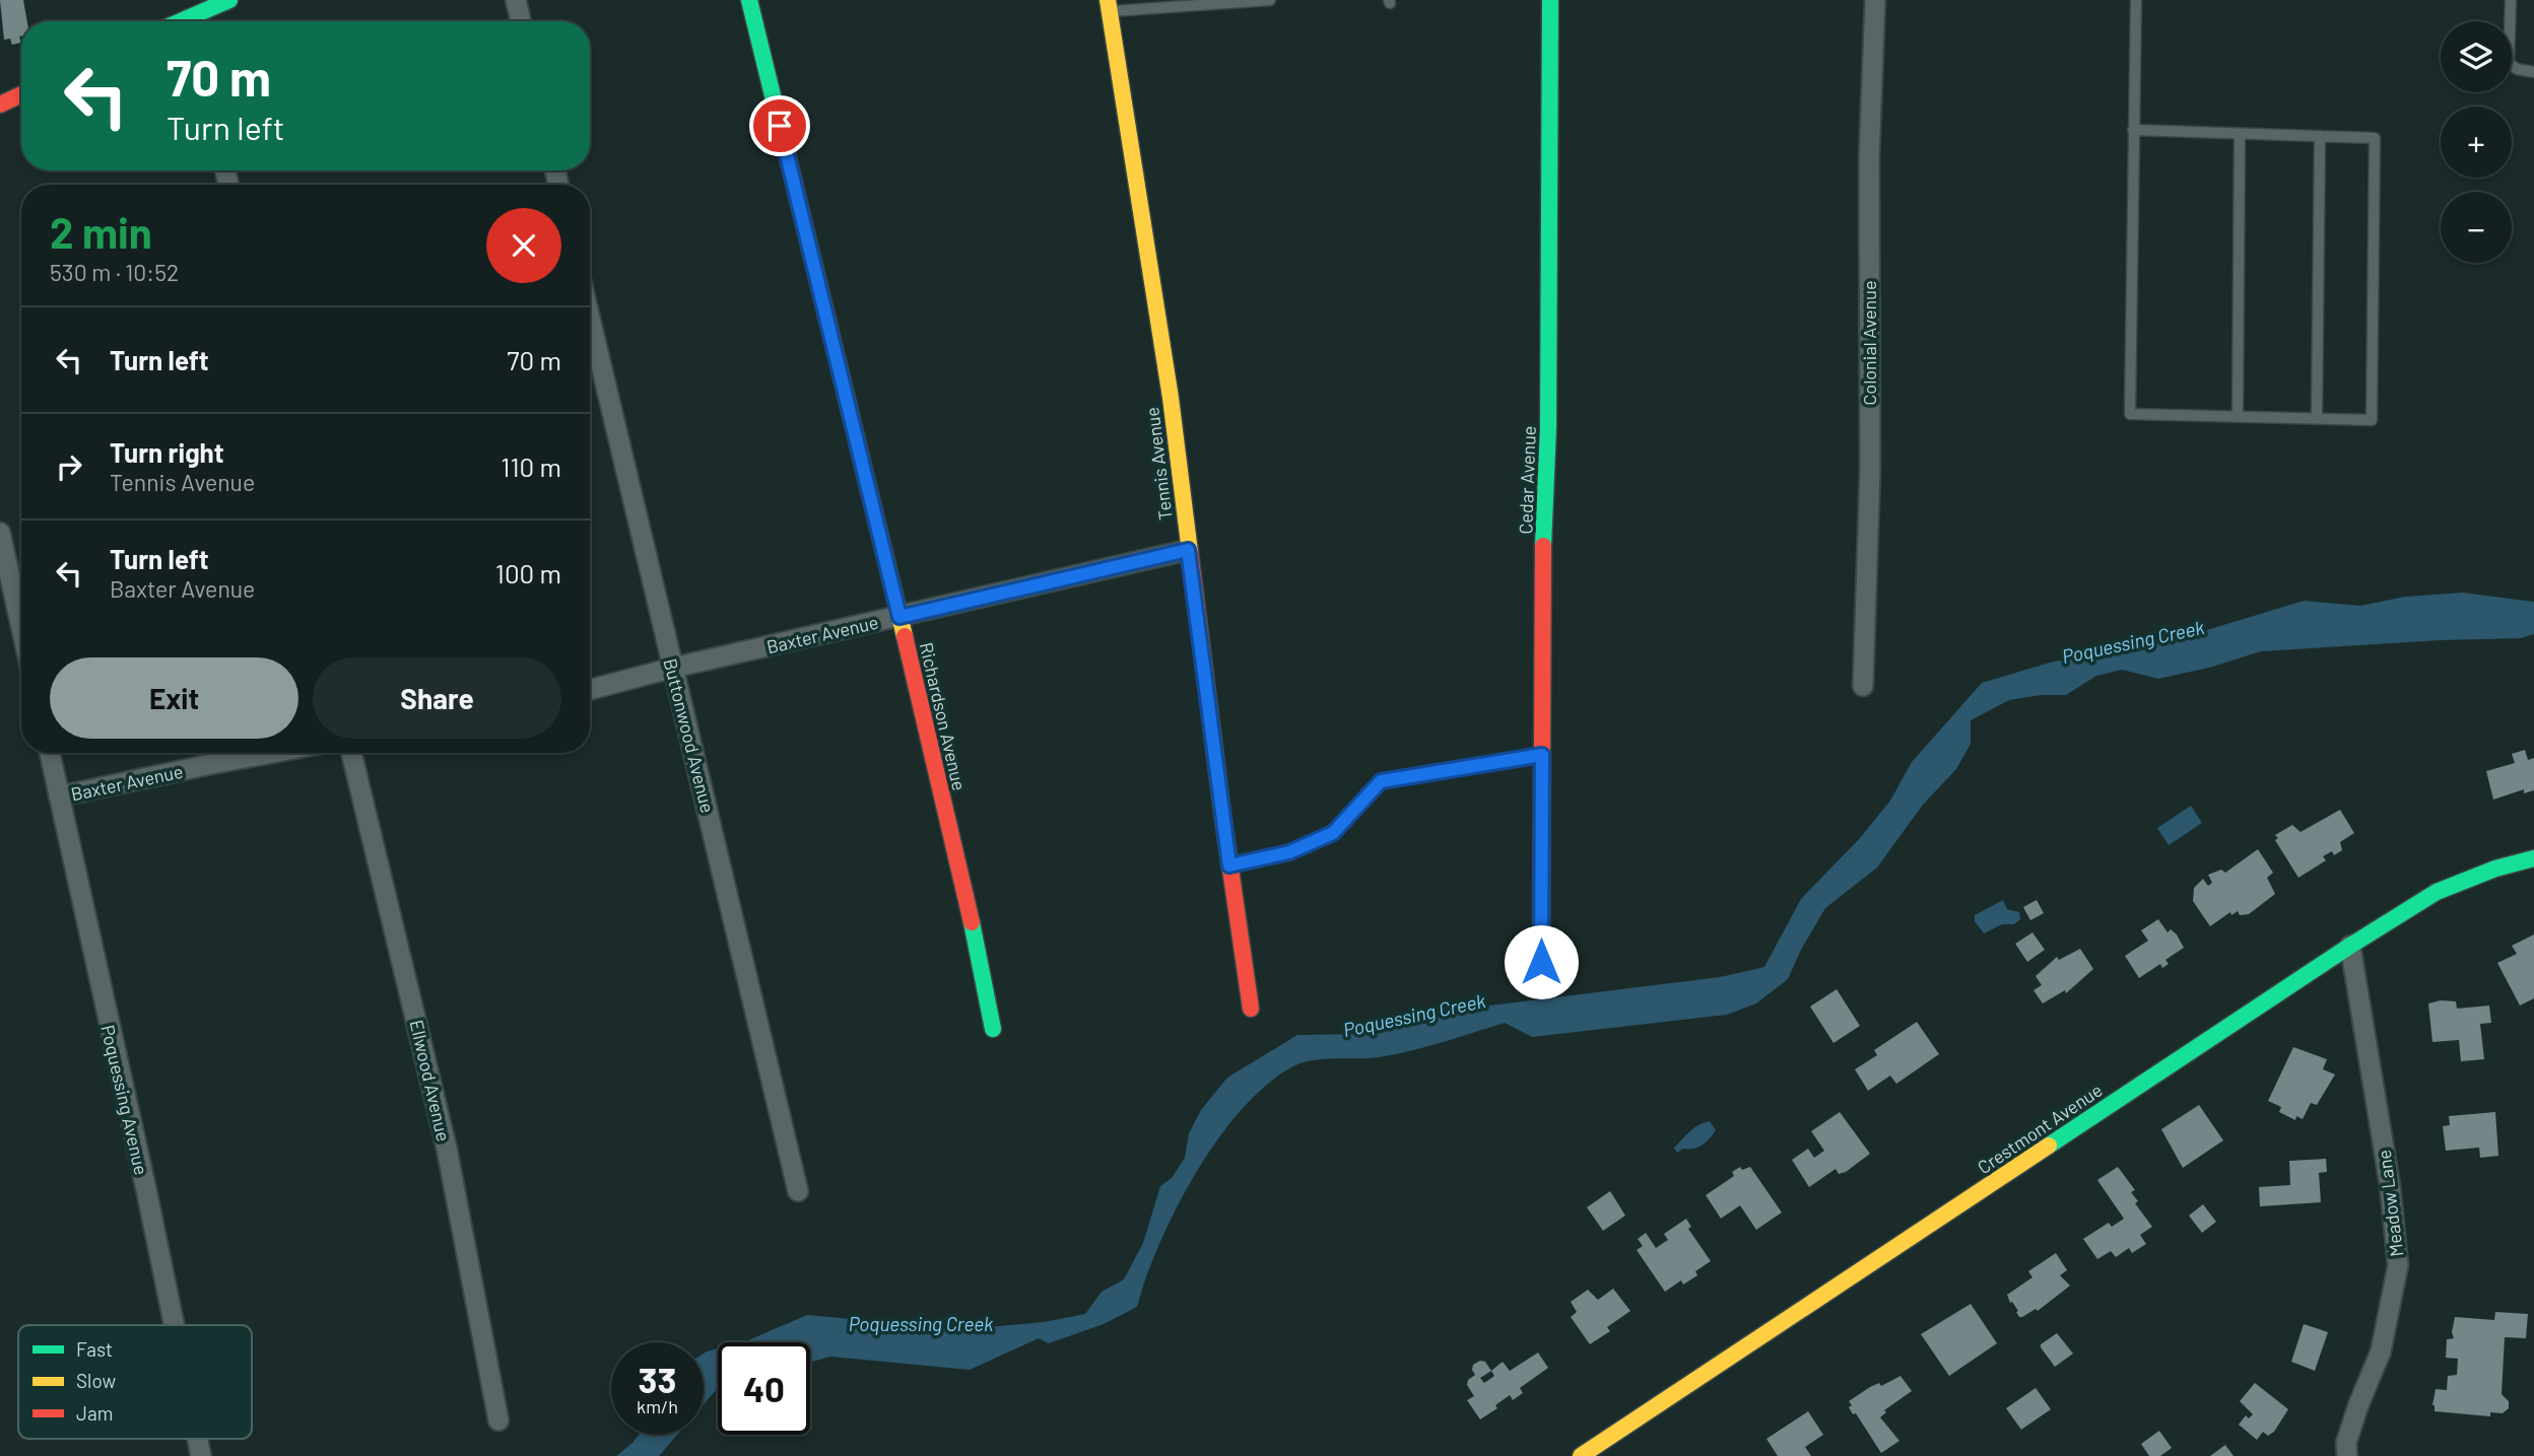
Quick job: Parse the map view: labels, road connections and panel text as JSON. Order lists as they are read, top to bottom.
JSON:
{
  "streets": {
    "street": [
      "Colonial Avenue",
      "Tennis Avenue",
      "Cedar Avenue",
      "Baxter Avenue",
      "Richardson Avenue",
      "Buttonwood Avenue",
      "Ellwood Avenue",
      "Poquessing Avenue",
      "Crestmont Avenue",
      "Meadow Lane"
    ]
  },
  "crossings": [
    ["Tennis Avenue", "Baxter Avenue"],
    ["Baxter Avenue", "Richardson Avenue"],
    ["Baxter Avenue", "Buttonwood Avenue"],
    ["Baxter Avenue", "Poquessing Avenue"],
    ["Crestmont Avenue", "Meadow Lane"]
  ],
  "water": ["Poquessing Creek"],
  "legend": ["Fast", "Slow", "Jam"],
  "page": {
    "map_buttons": ["+", "−"],
    "turn": ["70 m", "Turn left"],
    "heading": ["2 min", "530 m · 10:52"],
    "list": [
      {
        "name": "Turn left",
        "value": "70 m"
      },
      {
        "name": "Turn right",
        "note": "Tennis Avenue",
        "value": "110 m"
      },
      {
        "name": "Turn left",
        "note": "Baxter Avenue",
        "value": "100 m"
      }
    ],
    "buttons": ["Exit", "Share"],
    "speed": "33 km/h",
    "limit": "40"
  }
}
